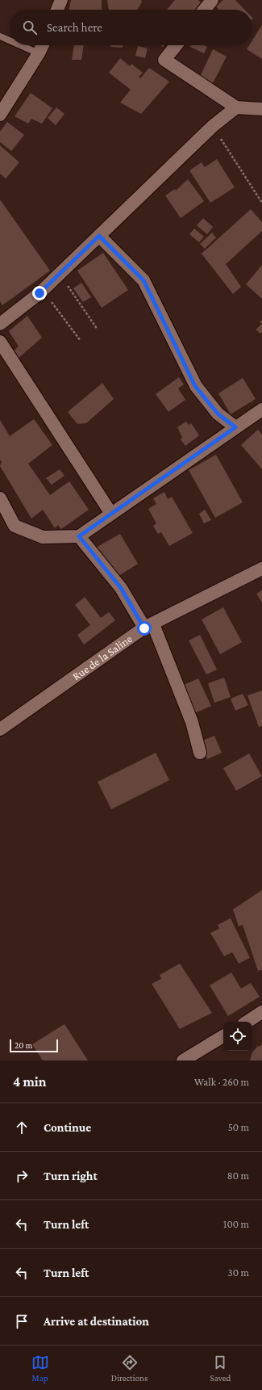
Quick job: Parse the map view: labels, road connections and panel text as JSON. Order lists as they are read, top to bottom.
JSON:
{
  "streets": {
    "street": ["Rue de la Saline"]
  },
  "scale_bar": "20 m",
  "page": {
    "search": "Search here",
    "scale": "20 m",
    "heading": ["4 min", "Walk · 260 m"],
    "list": [
      ["Continue", "50 m"],
      ["Turn right", "80 m"],
      ["Turn left", "100 m"],
      ["Turn left", "30 m"],
      "Arrive at destination"
    ],
    "nav": ["Map", "Directions", "Saved"]
  }
}
